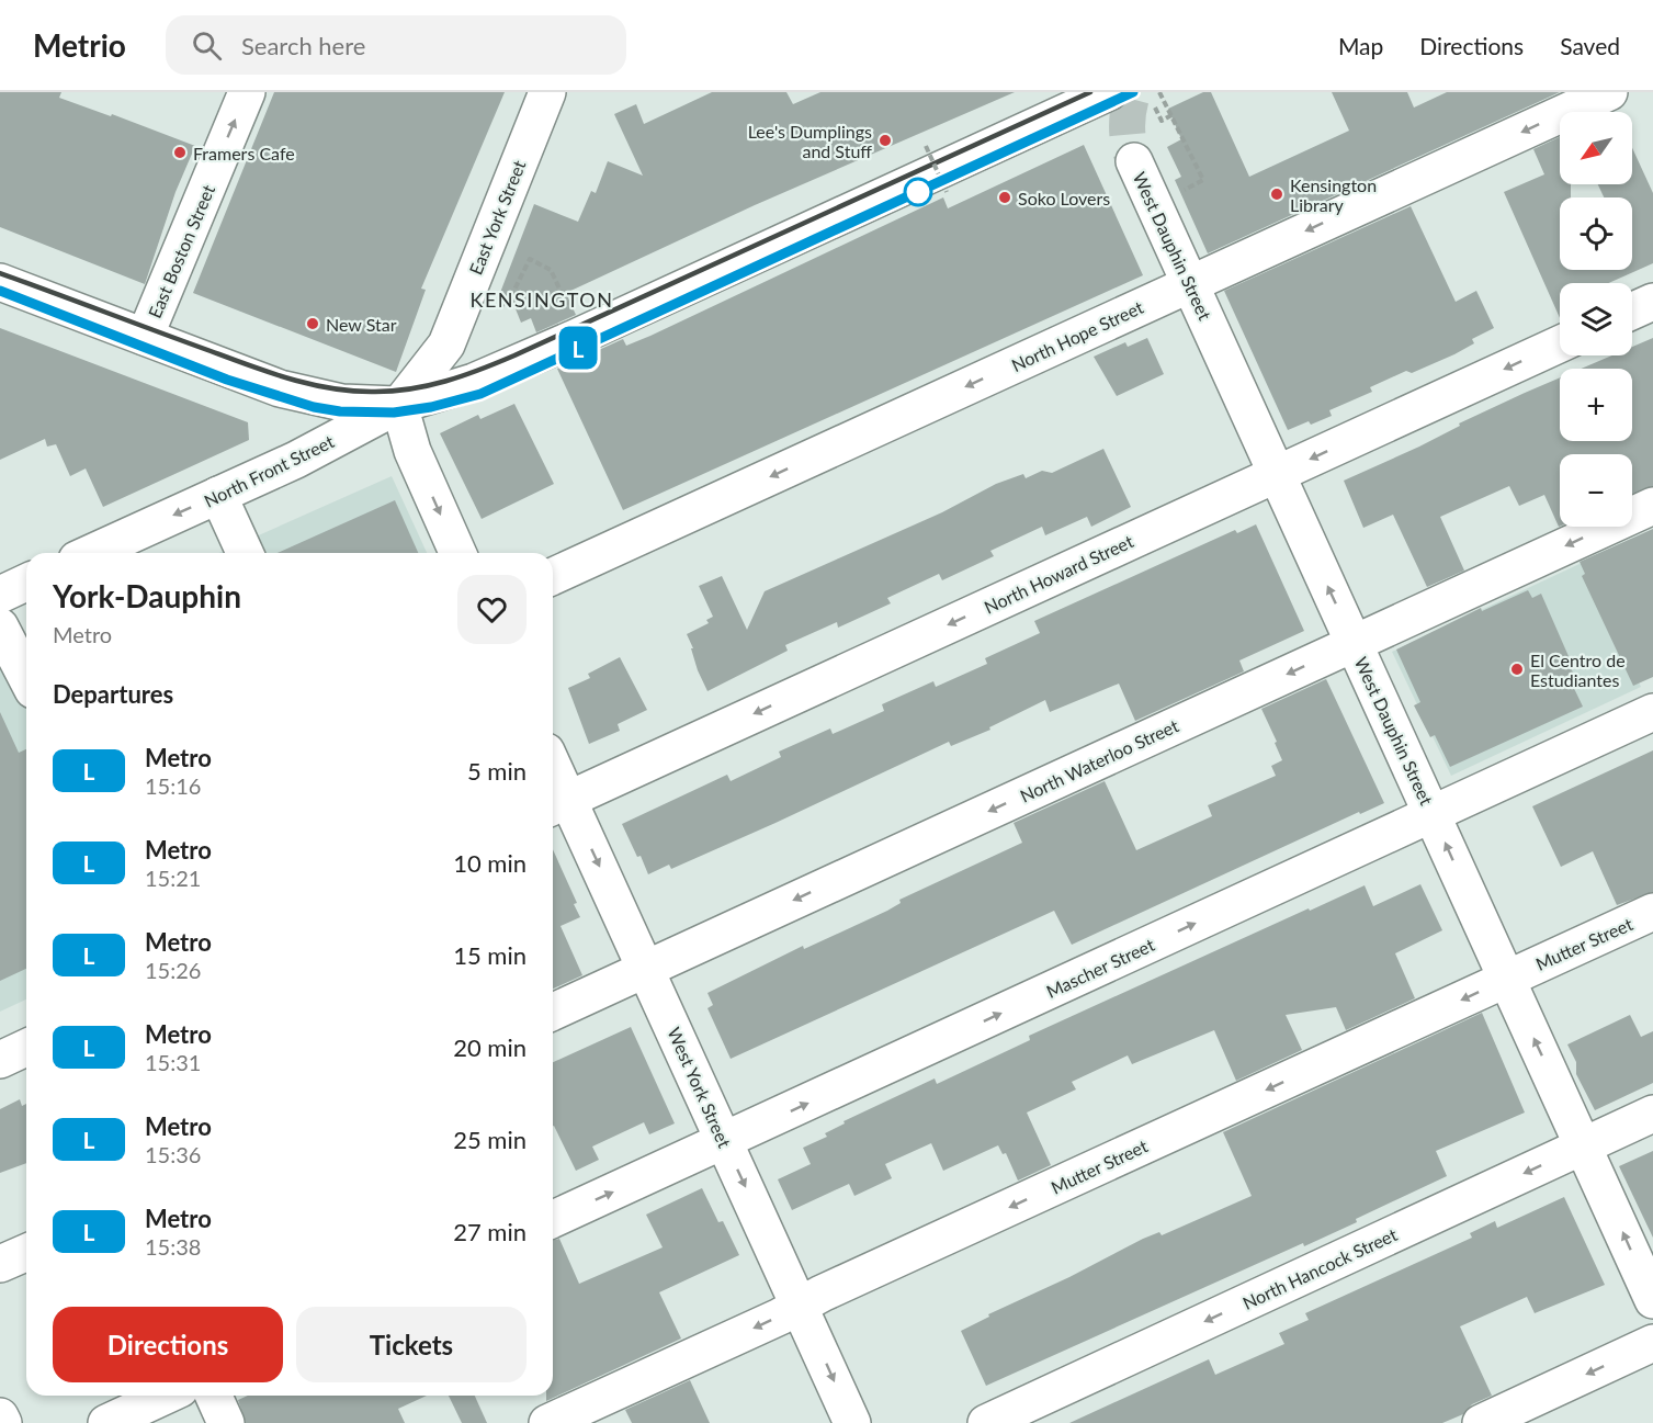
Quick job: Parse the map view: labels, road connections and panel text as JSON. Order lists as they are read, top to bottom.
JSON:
{
  "streets": {
    "street": [
      "East York Street",
      "West Dauphin Street",
      "East Boston Street",
      "North Hope Street",
      "North Front Street",
      "North Howard Street",
      "North Waterloo Street",
      "Mutter Street",
      "Mascher Street",
      "West York Street",
      "North Hancock Street"
    ]
  },
  "crossings": [
    ["East York Street", "North Front Street"],
    ["West Dauphin Street", "North Hope Street"],
    ["West Dauphin Street", "North Howard Street"],
    ["West Dauphin Street", "North Waterloo Street"],
    ["West Dauphin Street", "Mutter Street"],
    ["West Dauphin Street", "Mascher Street"],
    ["West Dauphin Street", "North Hancock Street"],
    ["North Howard Street", "West York Street"],
    ["North Waterloo Street", "West York Street"],
    ["Mutter Street", "West York Street"],
    ["Mascher Street", "West York Street"]
  ],
  "one_way": [
    "West Dauphin Street",
    "East Boston Street",
    "North Hope Street",
    "North Howard Street",
    "North Waterloo Street",
    "Mutter Street",
    "Mascher Street",
    "West York Street",
    "North Hancock Street"
  ],
  "districts": ["KENSINGTON"],
  "places": [
    "Lee's Dumplings and Stuff",
    "Framers Cafe",
    "Kensington Library",
    "Soko Lovers",
    "New Star",
    "El Centro de Estudiantes"
  ],
  "lines": ["metro line L"],
  "north": "bottom left",
  "page": {
    "header": "Metrio",
    "search": "Search here",
    "nav": ["Map", "Directions", "Saved"],
    "on_map": "L",
    "map_buttons": ["+", "−"],
    "heading": [
      ["York-Dauphin", "Metro"],
      "Departures"
    ],
    "list": [
      {
        "mark": "L",
        "name": "Metro",
        "note": "15:16",
        "value": "5 min"
      },
      {
        "mark": "L",
        "name": "Metro",
        "note": "15:21",
        "value": "10 min"
      },
      {
        "mark": "L",
        "name": "Metro",
        "note": "15:26",
        "value": "15 min"
      },
      {
        "mark": "L",
        "name": "Metro",
        "note": "15:31",
        "value": "20 min"
      },
      {
        "mark": "L",
        "name": "Metro",
        "note": "15:36",
        "value": "25 min"
      },
      {
        "mark": "L",
        "name": "Metro",
        "note": "15:38",
        "value": "27 min"
      }
    ],
    "buttons": ["Directions", "Tickets"]
  }
}
